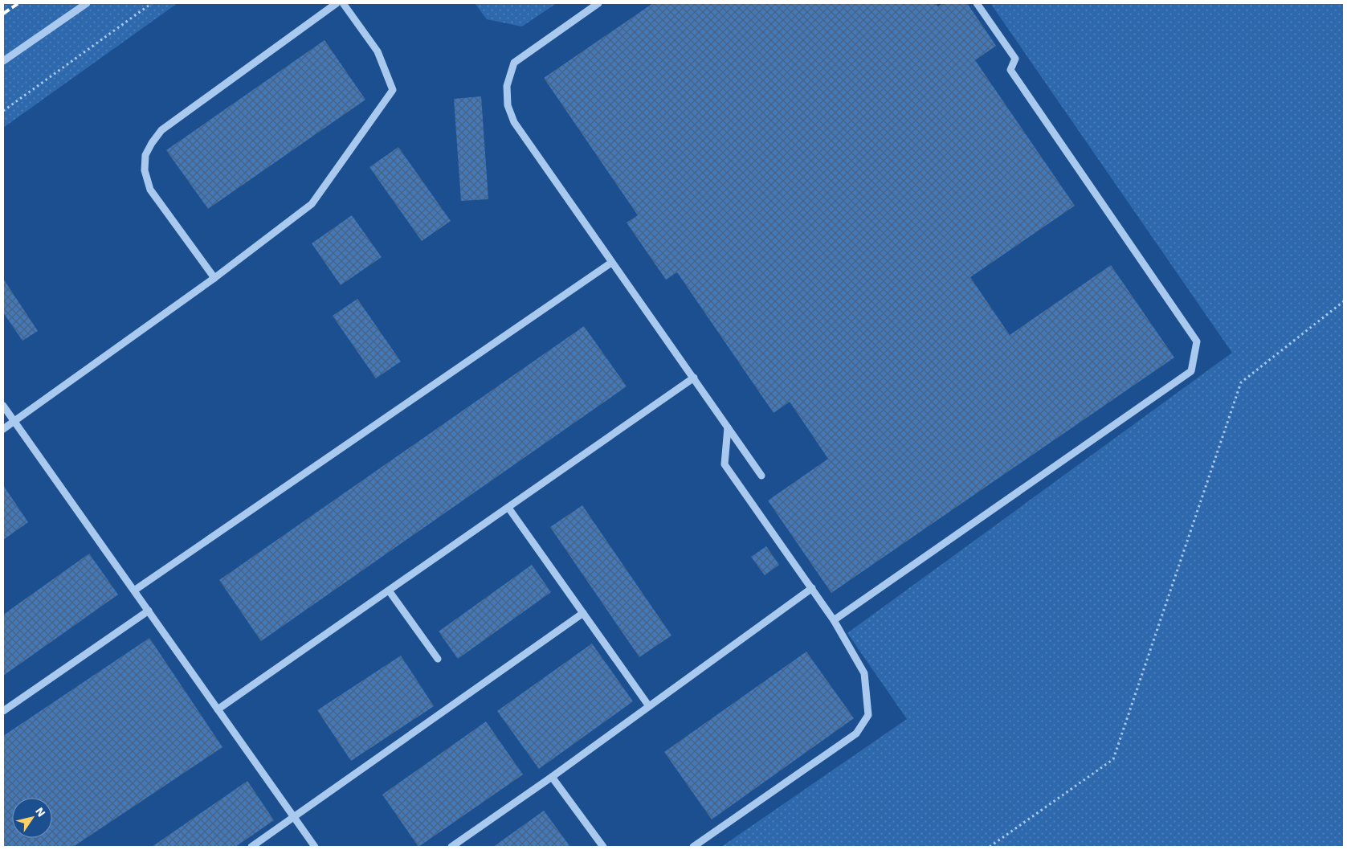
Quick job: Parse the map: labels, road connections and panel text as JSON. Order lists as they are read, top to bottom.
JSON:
{
  "north": "top right"
}
